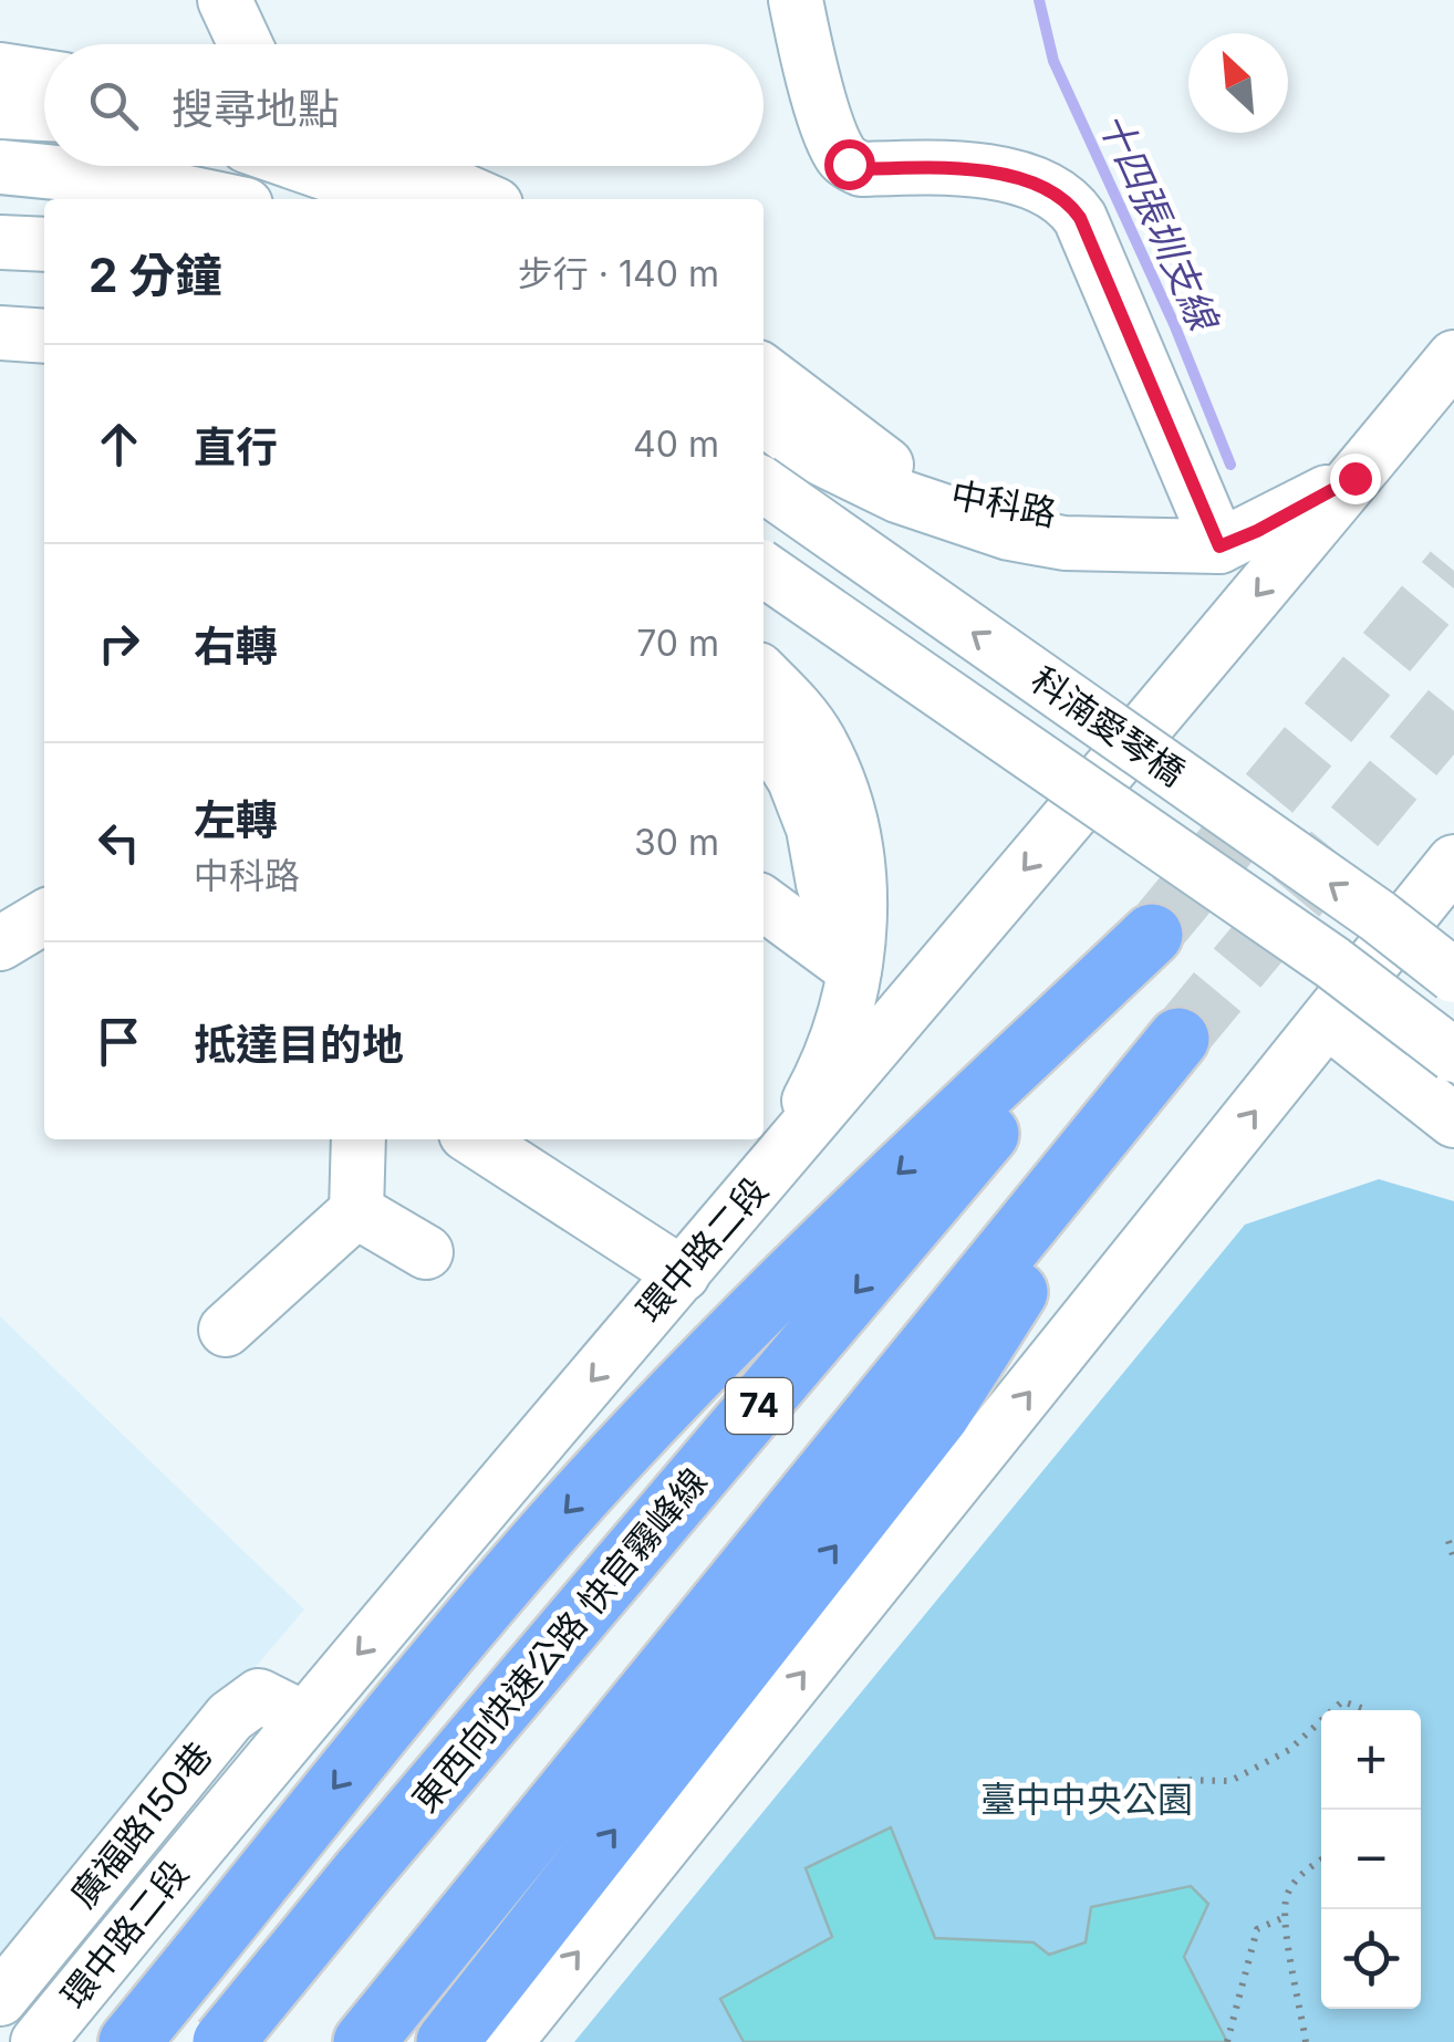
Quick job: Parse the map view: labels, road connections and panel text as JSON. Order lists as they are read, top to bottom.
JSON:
{
  "streets": {
    "highway": ["74", "東西向快速公路 快官霧峰線"],
    "street": [
      "中科路",
      "科湳愛琴橋",
      "環中路二段",
      "廣福路150巷"
    ]
  },
  "crossings": [
    ["中科路", "環中路二段"],
    ["環中路二段", "廣福路150巷"]
  ],
  "water": ["十四張圳支線"],
  "parks": ["臺中中央公園"],
  "north": "top left",
  "page": {
    "search": "搜尋地點",
    "heading": ["2 分鐘", "步行 · 140 m"],
    "list": [
      ["直行", "40 m"],
      ["右轉", "70 m"],
      ["左轉", "中科路", "30 m"],
      "抵達目的地"
    ],
    "map_buttons": ["+", "−"]
  }
}
